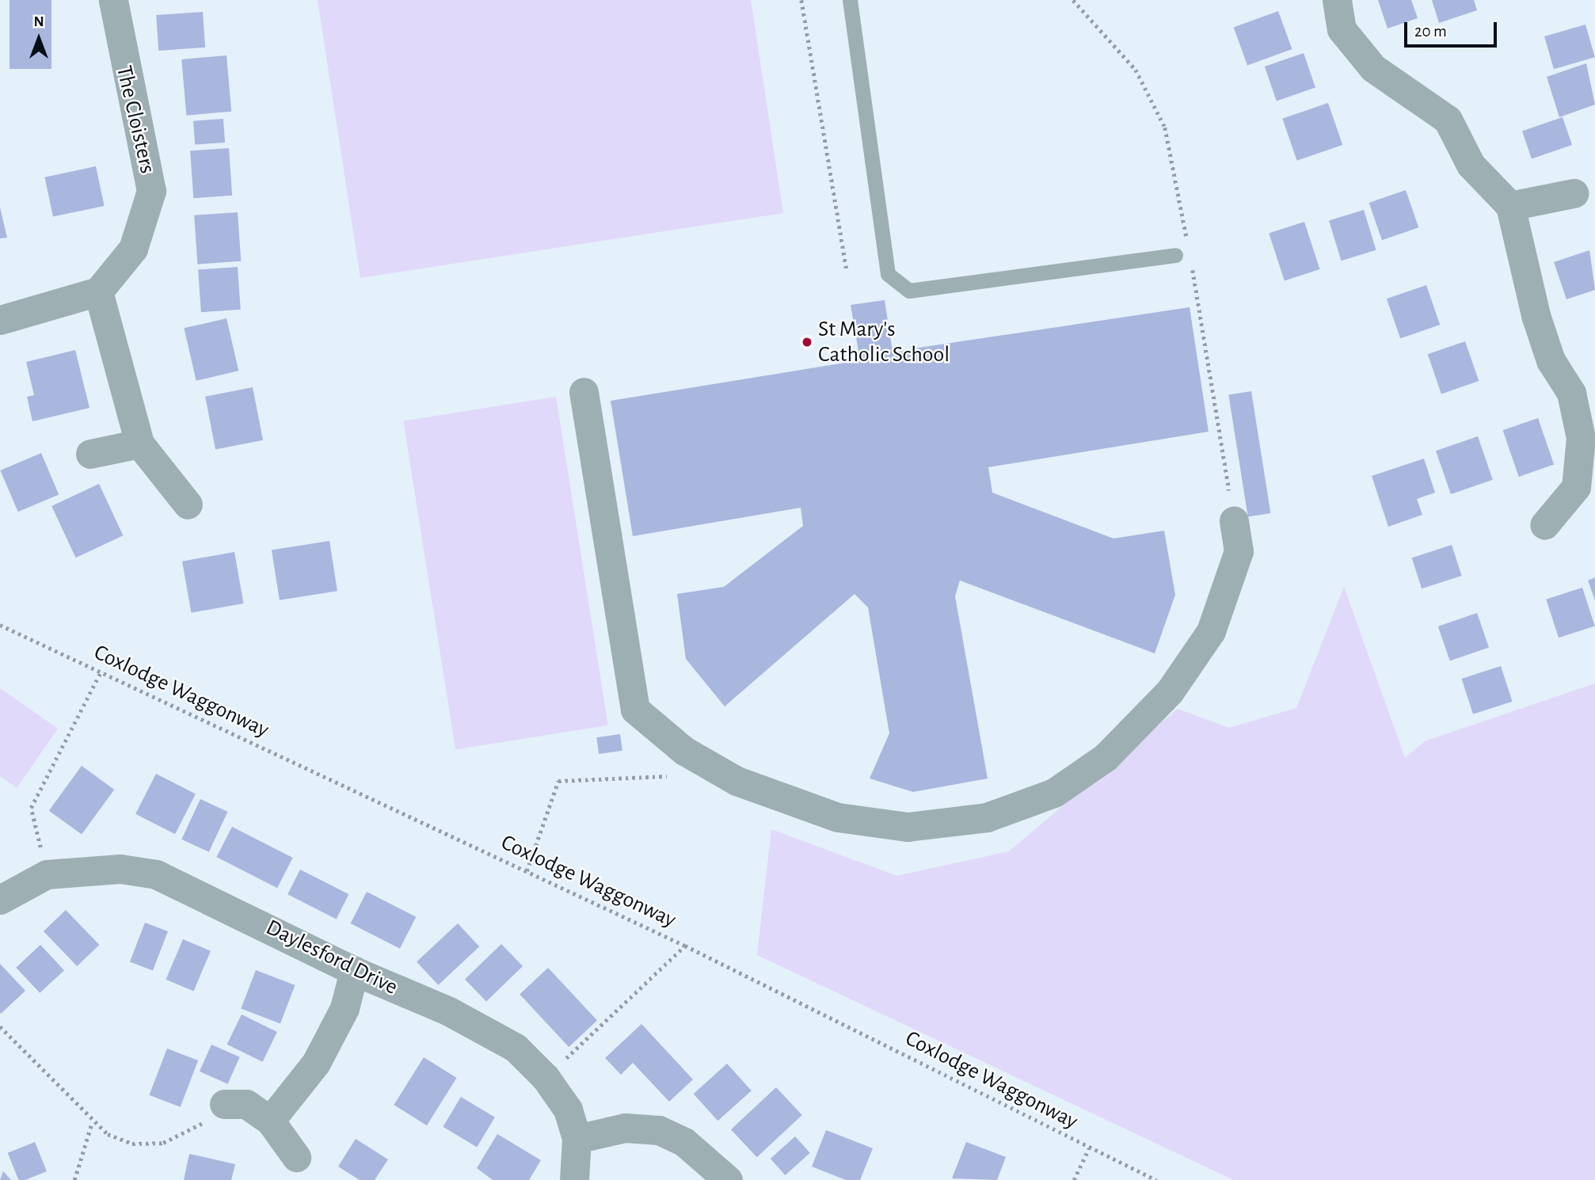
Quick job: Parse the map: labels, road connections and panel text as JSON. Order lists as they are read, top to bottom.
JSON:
{
  "streets": {
    "street": ["The Cloisters", "Daylesford Drive"],
    "path": ["Coxlodge Waggonway"]
  },
  "places": ["St Mary's Catholic School"],
  "scale_bar": "20 m",
  "north": "top"
}
